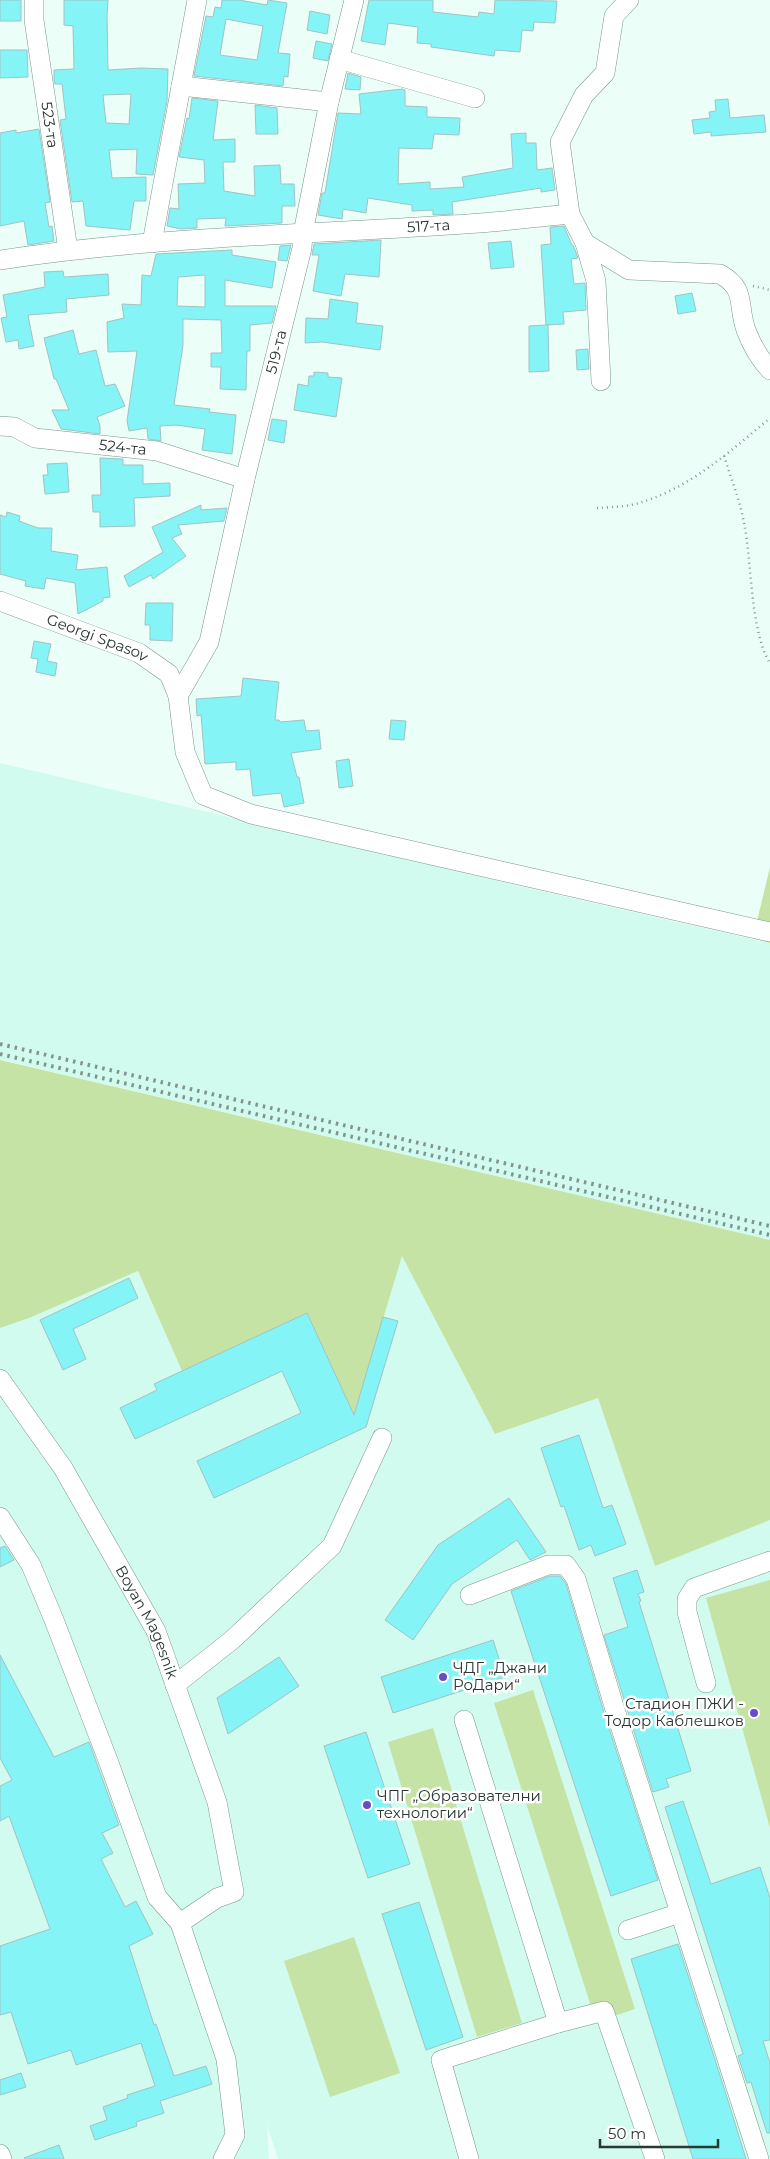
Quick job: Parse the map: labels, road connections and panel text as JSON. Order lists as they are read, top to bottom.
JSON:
{
  "streets": {
    "street": [
      "523-та",
      "517-та",
      "519-та",
      "524-та",
      "Georgi Spasov",
      "Boyan Magesnik"
    ]
  },
  "crossings": [
    ["523-та", "517-та"],
    ["517-та", "519-та"],
    ["519-та", "524-та"],
    ["519-та", "Georgi Spasov"]
  ],
  "places": ["ЧДГ „Джани РоДари“", "Стадион ПЖИ - Тодор Каблешков", "ЧПГ „Образователни технологии“"],
  "scale_bar": "50 m"
}
